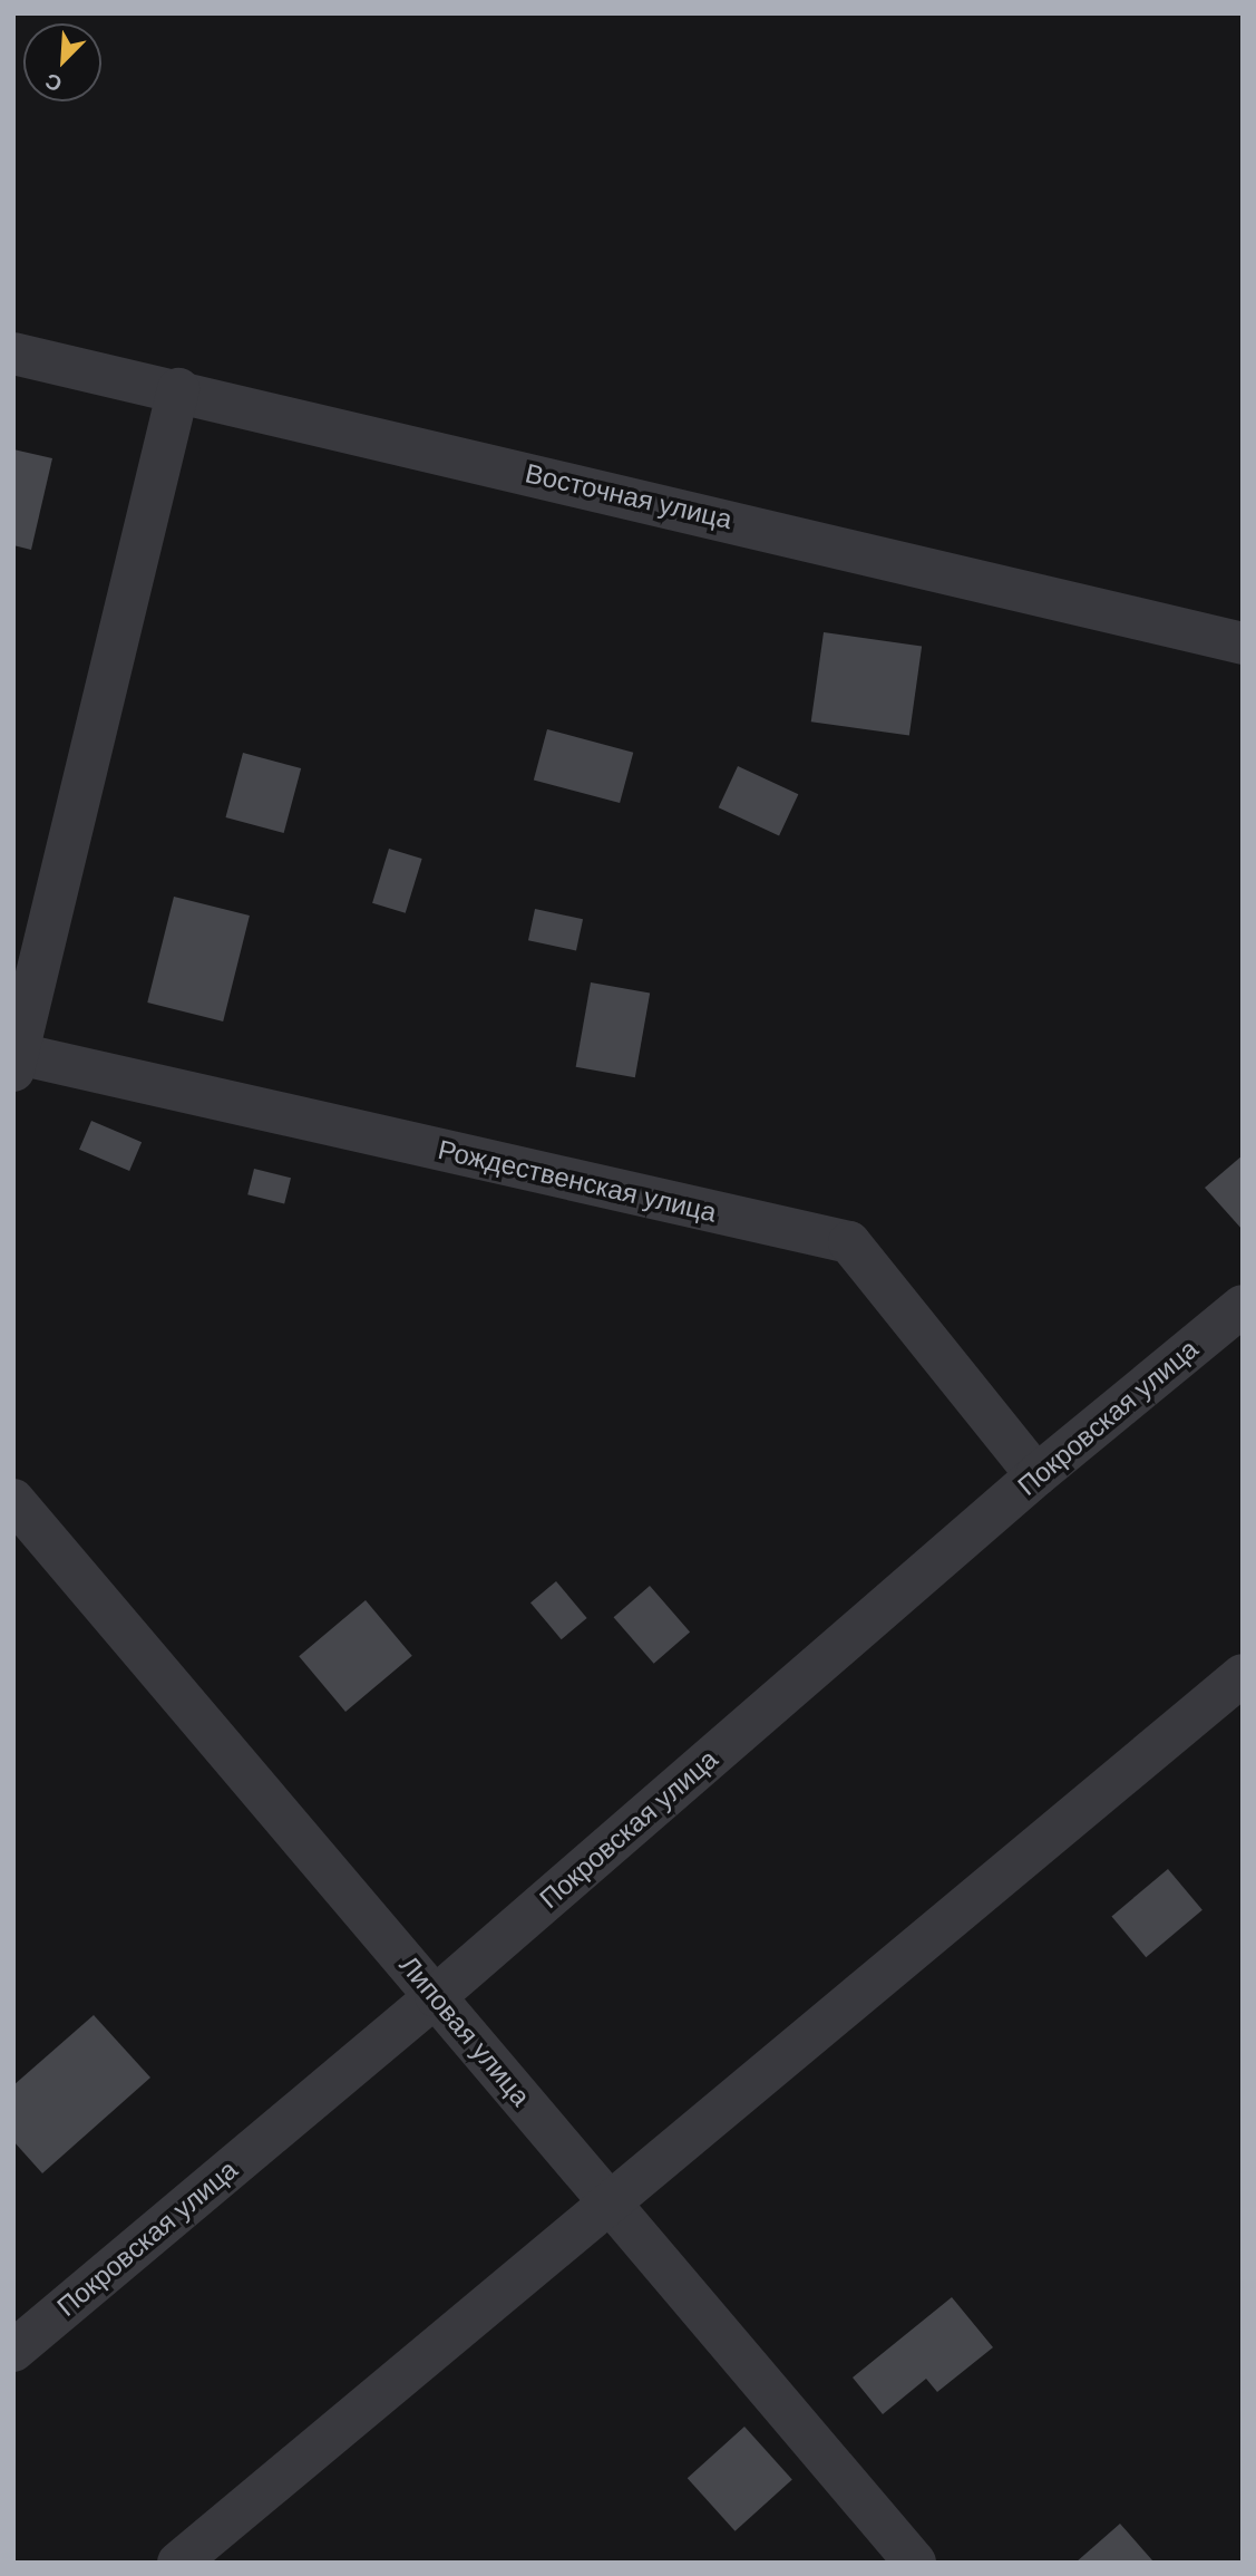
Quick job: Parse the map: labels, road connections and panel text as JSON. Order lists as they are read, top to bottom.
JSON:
{
  "streets": {
    "street": [
      "Восточная улица",
      "Рождественская улица",
      "Покровская улица",
      "Липовая улица"
    ]
  },
  "crossings": [
    ["Рождественская улица", "Покровская улица"],
    ["Покровская улица", "Липовая улица"]
  ],
  "north": "bottom left"
}
